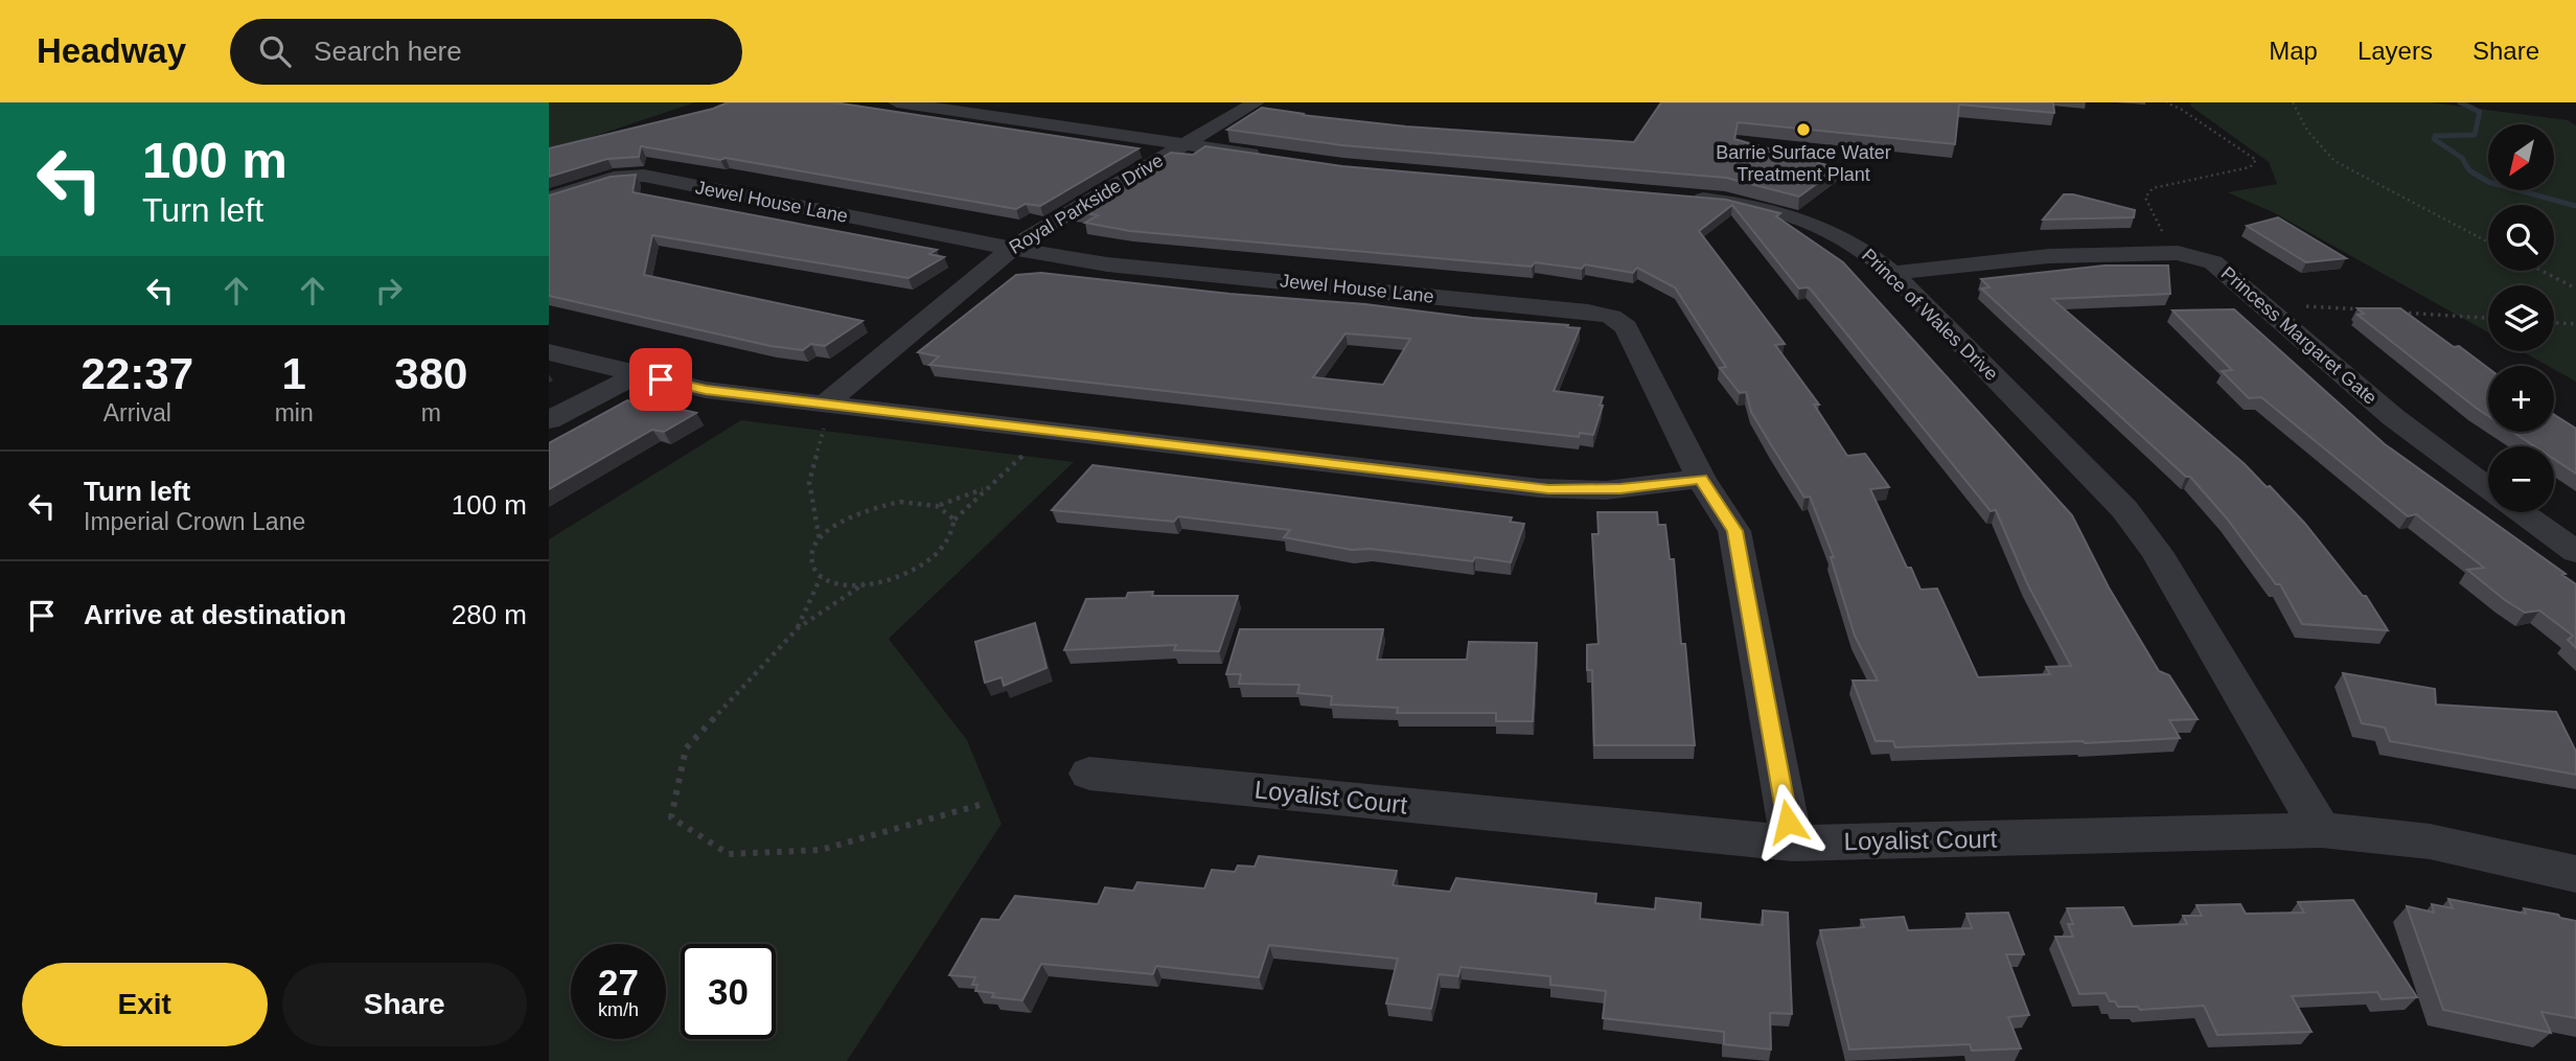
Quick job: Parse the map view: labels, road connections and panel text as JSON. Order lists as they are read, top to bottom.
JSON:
{
  "streets": {
    "street": [
      "Jewel House Lane",
      "Royal Parkside Drive",
      "Prince of Wales Drive",
      "Princess Margaret Gate",
      "Loyalist Court"
    ]
  },
  "crossings": [
    ["Jewel House Lane", "Royal Parkside Drive"],
    ["Jewel House Lane", "Loyalist Court"],
    ["Prince of Wales Drive", "Princess Margaret Gate"],
    ["Prince of Wales Drive", "Loyalist Court"]
  ],
  "places": ["Barrie Surface Water Treatment Plant"],
  "north": "bottom left",
  "page": {
    "header": "Headway",
    "search": "Search here",
    "nav": ["Map", "Layers", "Share"],
    "turn": ["100 m", "Turn left"],
    "map_buttons": ["+", "−"],
    "eta": [
      "22:37",
      "Arrival",
      "1",
      "min",
      "380",
      "m"
    ],
    "list": [
      {
        "name": "Turn left",
        "note": "Imperial Crown Lane",
        "value": "100 m"
      },
      {
        "name": "Arrive at destination",
        "value": "280 m"
      }
    ],
    "speed": "27 km/h",
    "limit": "30",
    "buttons": ["Exit", "Share"]
  }
}
